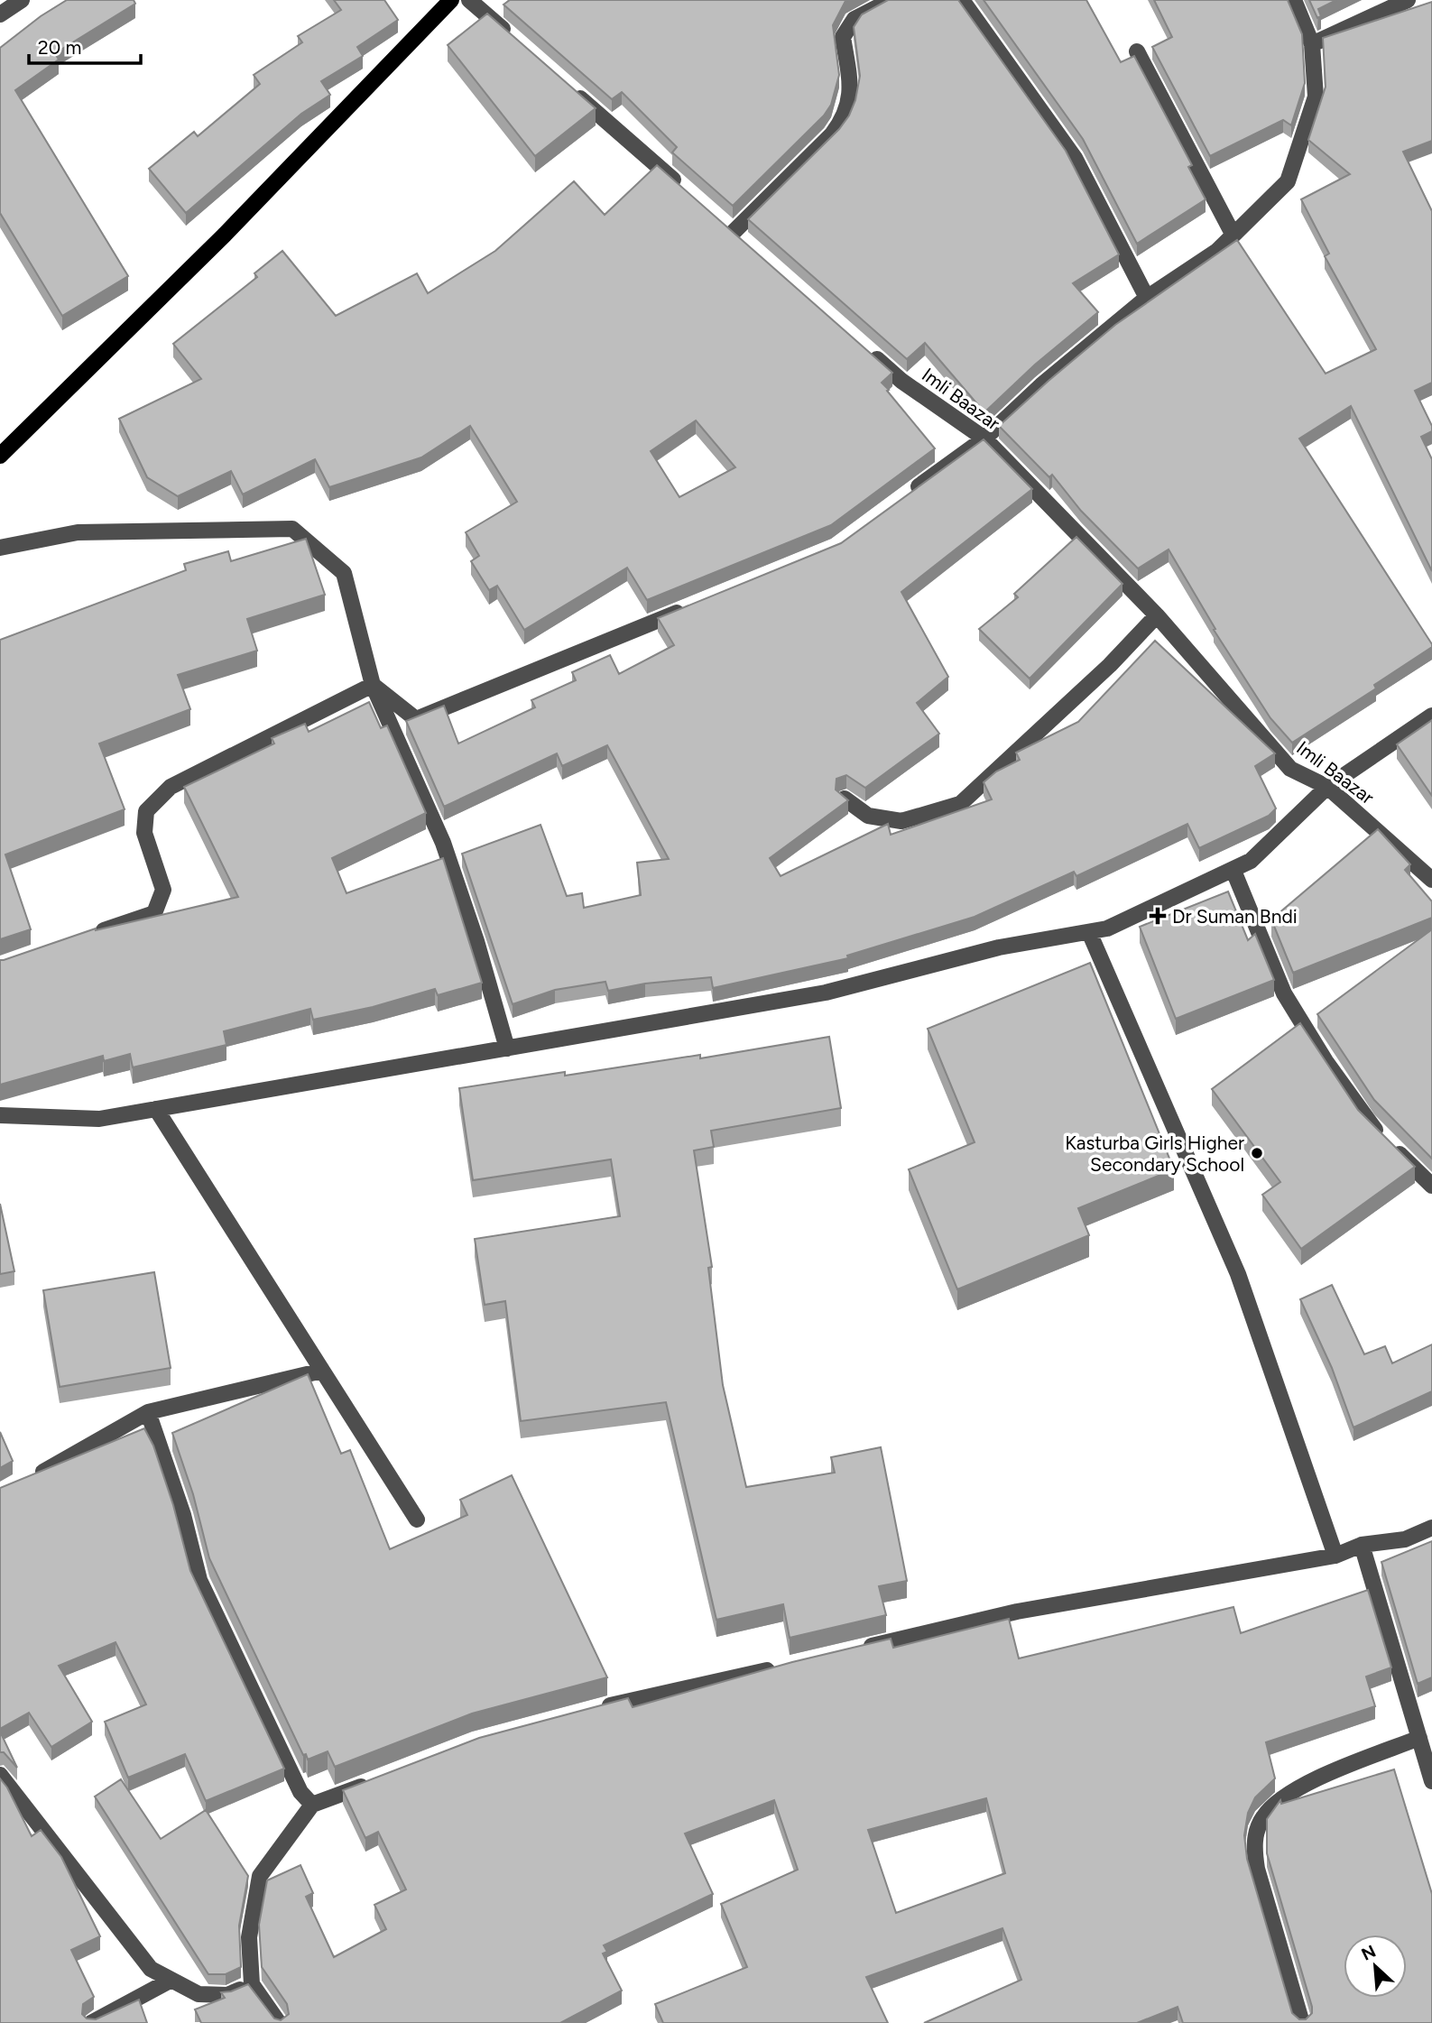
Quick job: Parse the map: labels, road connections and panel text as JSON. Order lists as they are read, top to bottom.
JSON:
{
  "streets": {
    "street": ["Imli Baazar"]
  },
  "places": {
    "health": ["Dr Suman Bndi"],
    "other": ["Kasturba Girls Higher Secondary School"]
  },
  "scale_bar": "20 m",
  "north": "top left"
}
